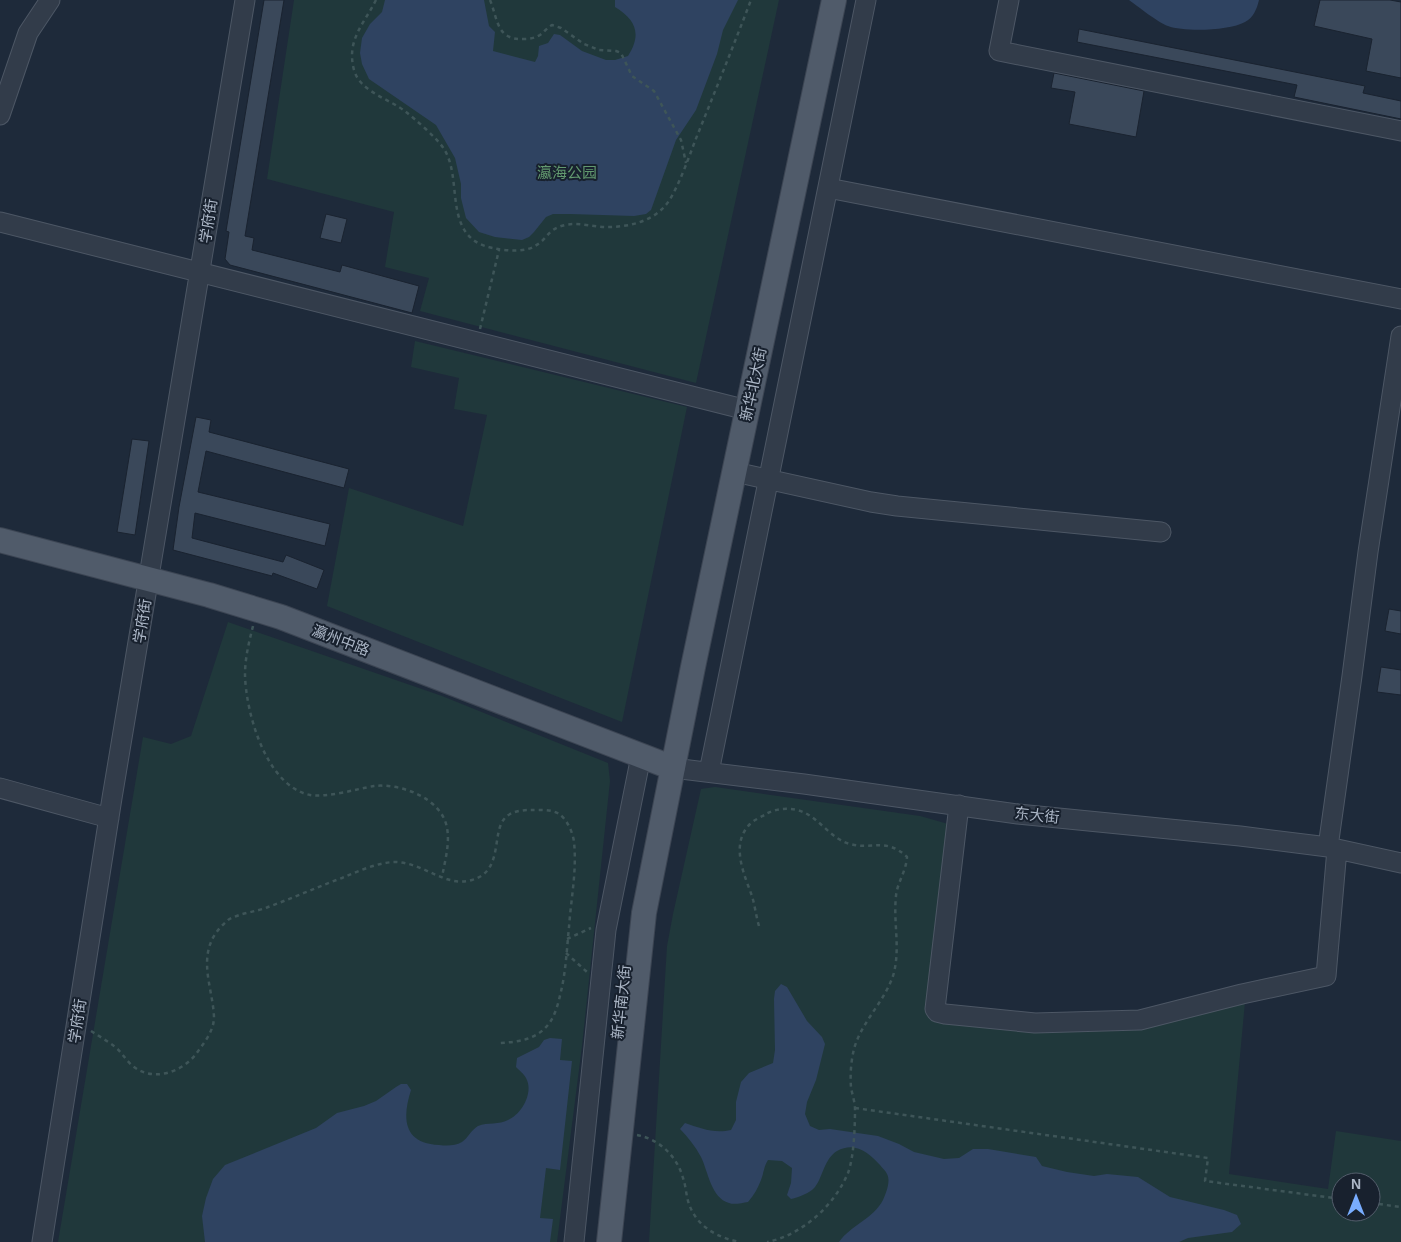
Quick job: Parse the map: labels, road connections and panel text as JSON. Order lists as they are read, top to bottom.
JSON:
{
  "streets": {
    "main road": ["新华北大街", "瀛州中路", "新华南大街"],
    "street": ["学府街", "东大街"]
  },
  "crossings": [
    ["学府街", "瀛州中路"],
    ["新华北大街", "瀛州中路"],
    ["新华北大街", "东大街"],
    ["新华北大街", "新华南大街"],
    ["瀛州中路", "东大街"],
    ["瀛州中路", "新华南大街"],
    ["东大街", "新华南大街"]
  ],
  "parks": ["瀛海公园"],
  "north": "top"
}
